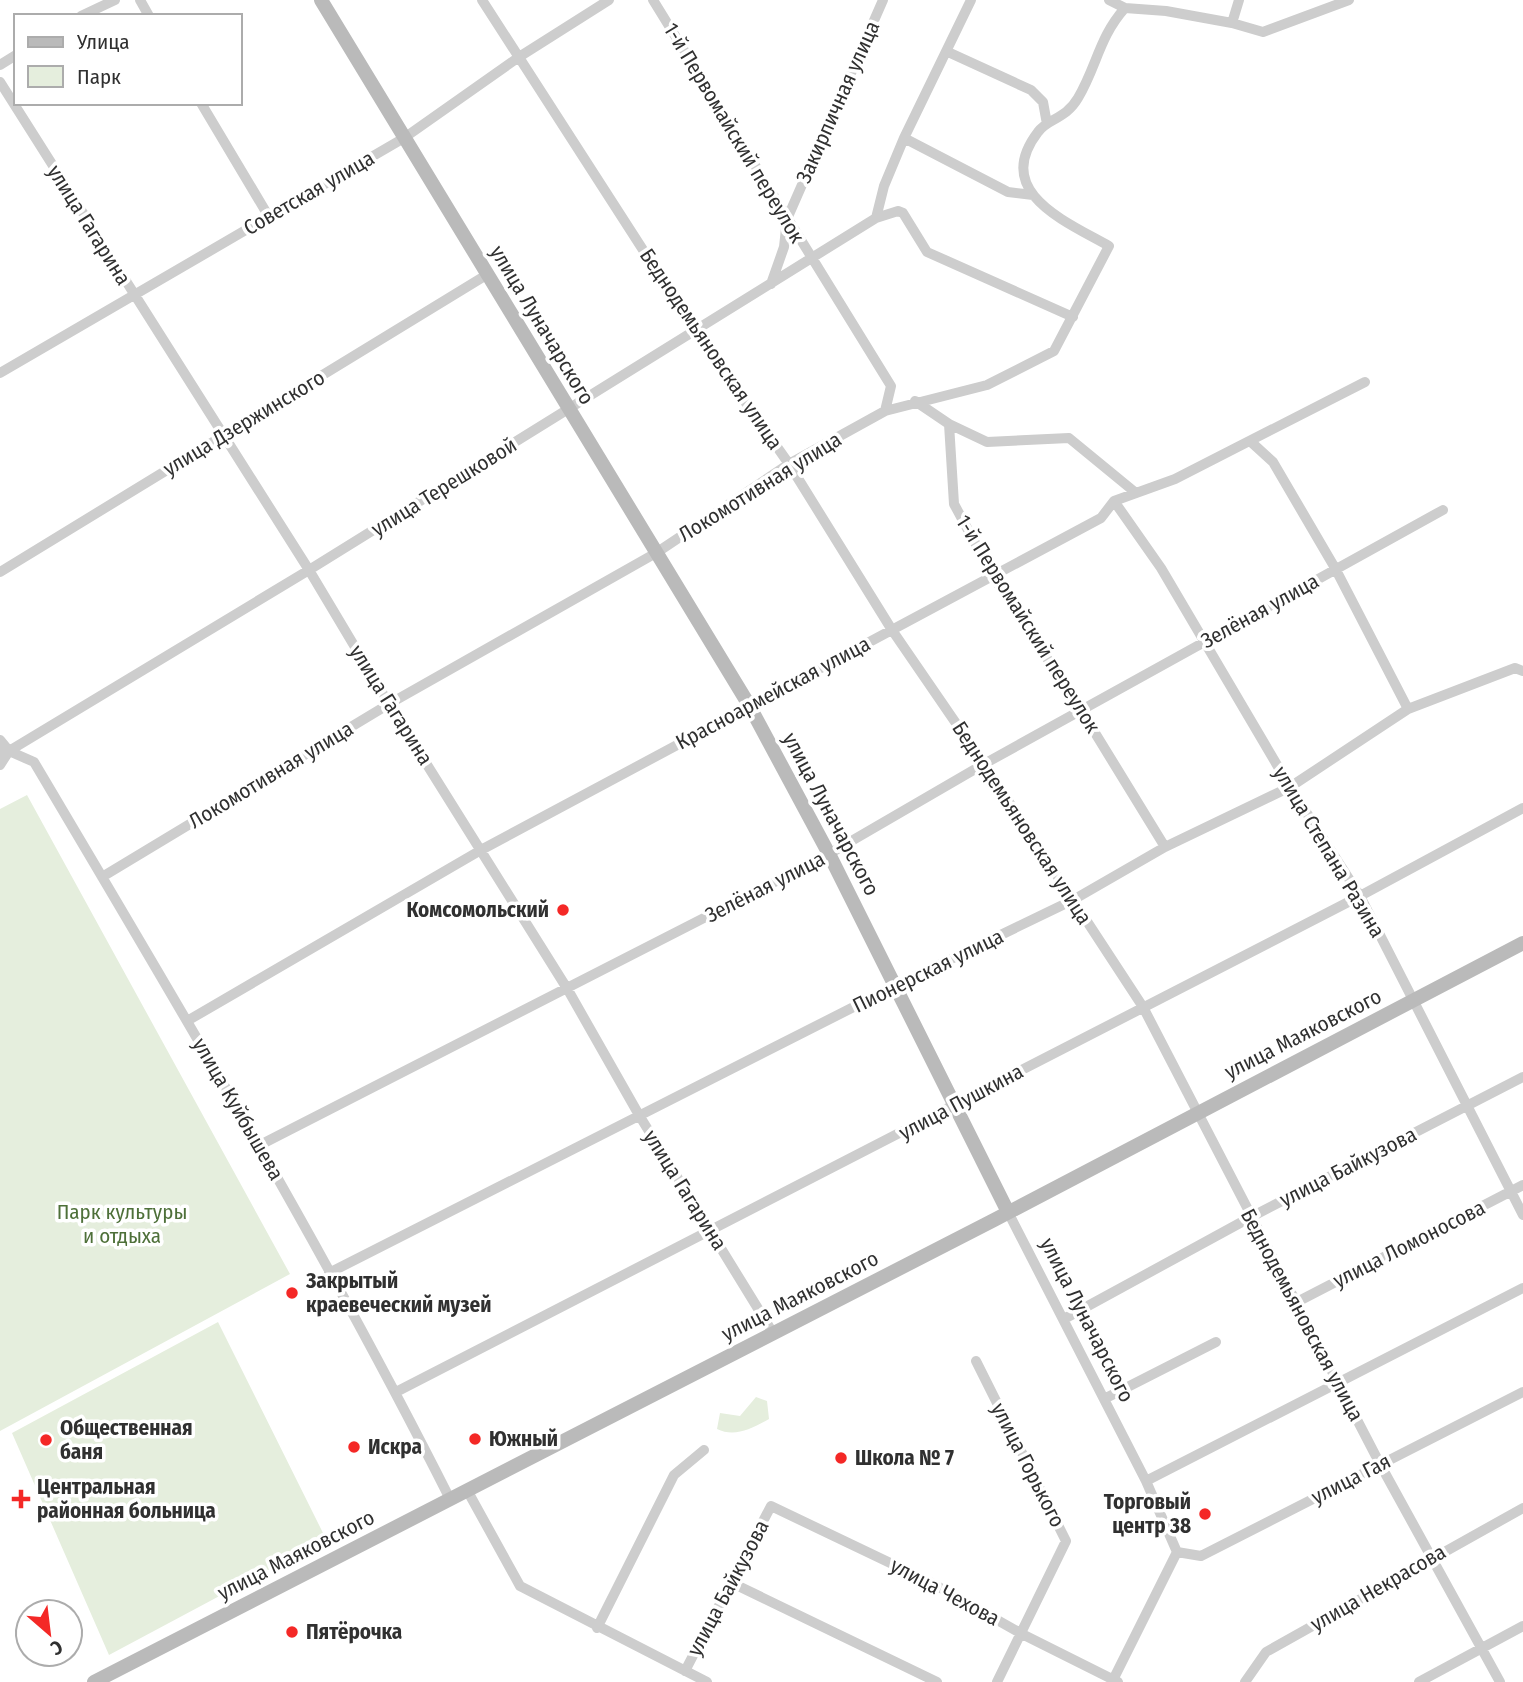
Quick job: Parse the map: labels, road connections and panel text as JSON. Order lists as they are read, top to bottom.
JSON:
{
  "streets": {
    "main road": ["улица Луначарского", "улица Маяковского"],
    "street": [
      "Закирпичная улица",
      "1-й Первомайский переулок",
      "Советская улица",
      "улица Гагарина",
      "Беднодемьяновская улица",
      "улица Дзержинского",
      "улица Терешковой",
      "Локомотивная улица",
      "Зелёная улица",
      "Красноармейская улица",
      "улица Степана Разина",
      "Пионерская улица",
      "улица Пушкина",
      "улица Куйбышева",
      "улица Байкузова",
      "улица Ломоносова",
      "улица Горького",
      "улица Гая",
      "улица Некрасова",
      "улица Чехова"
    ]
  },
  "crossings": [
    ["Закирпичная улица", "1-й Первомайский переулок"],
    ["Закирпичная улица", "улица Терешковой"],
    ["1-й Первомайский переулок", "улица Терешковой"],
    ["1-й Первомайский переулок", "Локомотивная улица"],
    ["1-й Первомайский переулок", "Зелёная улица"],
    ["1-й Первомайский переулок", "Красноармейская улица"],
    ["1-й Первомайский переулок", "Пионерская улица"],
    ["Советская улица", "улица Гагарина"],
    ["Советская улица", "улица Луначарского"],
    ["Советская улица", "Беднодемьяновская улица"],
    ["улица Гагарина", "улица Дзержинского"],
    ["улица Гагарина", "улица Терешковой"],
    ["улица Гагарина", "Локомотивная улица"],
    ["улица Гагарина", "Зелёная улица"],
    ["улица Гагарина", "Красноармейская улица"],
    ["улица Гагарина", "Пионерская улица"],
    ["улица Гагарина", "улица Маяковского"],
    ["улица Гагарина", "улица Пушкина"],
    ["улица Луначарского", "улица Дзержинского"],
    ["улица Луначарского", "улица Терешковой"],
    ["улица Луначарского", "Локомотивная улица"],
    ["улица Луначарского", "Зелёная улица"],
    ["улица Луначарского", "Красноармейская улица"],
    ["улица Луначарского", "Пионерская улица"],
    ["улица Луначарского", "улица Маяковского"],
    ["улица Луначарского", "улица Пушкина"],
    ["улица Луначарского", "улица Байкузова"],
    ["улица Луначарского", "улица Гая"],
    ["Беднодемьяновская улица", "улица Терешковой"],
    ["Беднодемьяновская улица", "Локомотивная улица"],
    ["Беднодемьяновская улица", "Зелёная улица"],
    ["Беднодемьяновская улица", "Красноармейская улица"],
    ["Беднодемьяновская улица", "Пионерская улица"],
    ["Беднодемьяновская улица", "улица Маяковского"],
    ["Беднодемьяновская улица", "улица Пушкина"],
    ["Беднодемьяновская улица", "улица Байкузова"],
    ["Беднодемьяновская улица", "улица Ломоносова"],
    ["Беднодемьяновская улица", "улица Гая"],
    ["Беднодемьяновская улица", "улица Некрасова"],
    ["улица Терешковой", "улица Куйбышева"],
    ["Локомотивная улица", "улица Куйбышева"],
    ["Зелёная улица", "улица Степана Разина"],
    ["Зелёная улица", "улица Куйбышева"],
    ["Красноармейская улица", "улица Степана Разина"],
    ["Красноармейская улица", "улица Куйбышева"],
    ["улица Степана Разина", "Пионерская улица"],
    ["улица Степана Разина", "улица Маяковского"],
    ["улица Степана Разина", "улица Пушкина"],
    ["улица Степана Разина", "улица Байкузова"],
    ["улица Степана Разина", "улица Ломоносова"],
    ["Пионерская улица", "улица Куйбышева"],
    ["улица Маяковского", "улица Куйбышева"],
    ["улица Пушкина", "улица Куйбышева"],
    ["улица Байкузова", "улица Чехова"],
    ["улица Горького", "улица Чехова"]
  ],
  "parks": ["Парк культуры и отдыха"],
  "places": {
    "other": [
      "Комсомольский",
      "Закрытый краевеческий музей",
      "Южный",
      "Общественная баня",
      "Искра",
      "Школа № 7",
      "Торговый центр 38",
      "Пятёрочка"
    ],
    "health": ["Центральная районная больница"]
  },
  "legend": ["Улица", "Парк"],
  "north": "bottom right"
}
